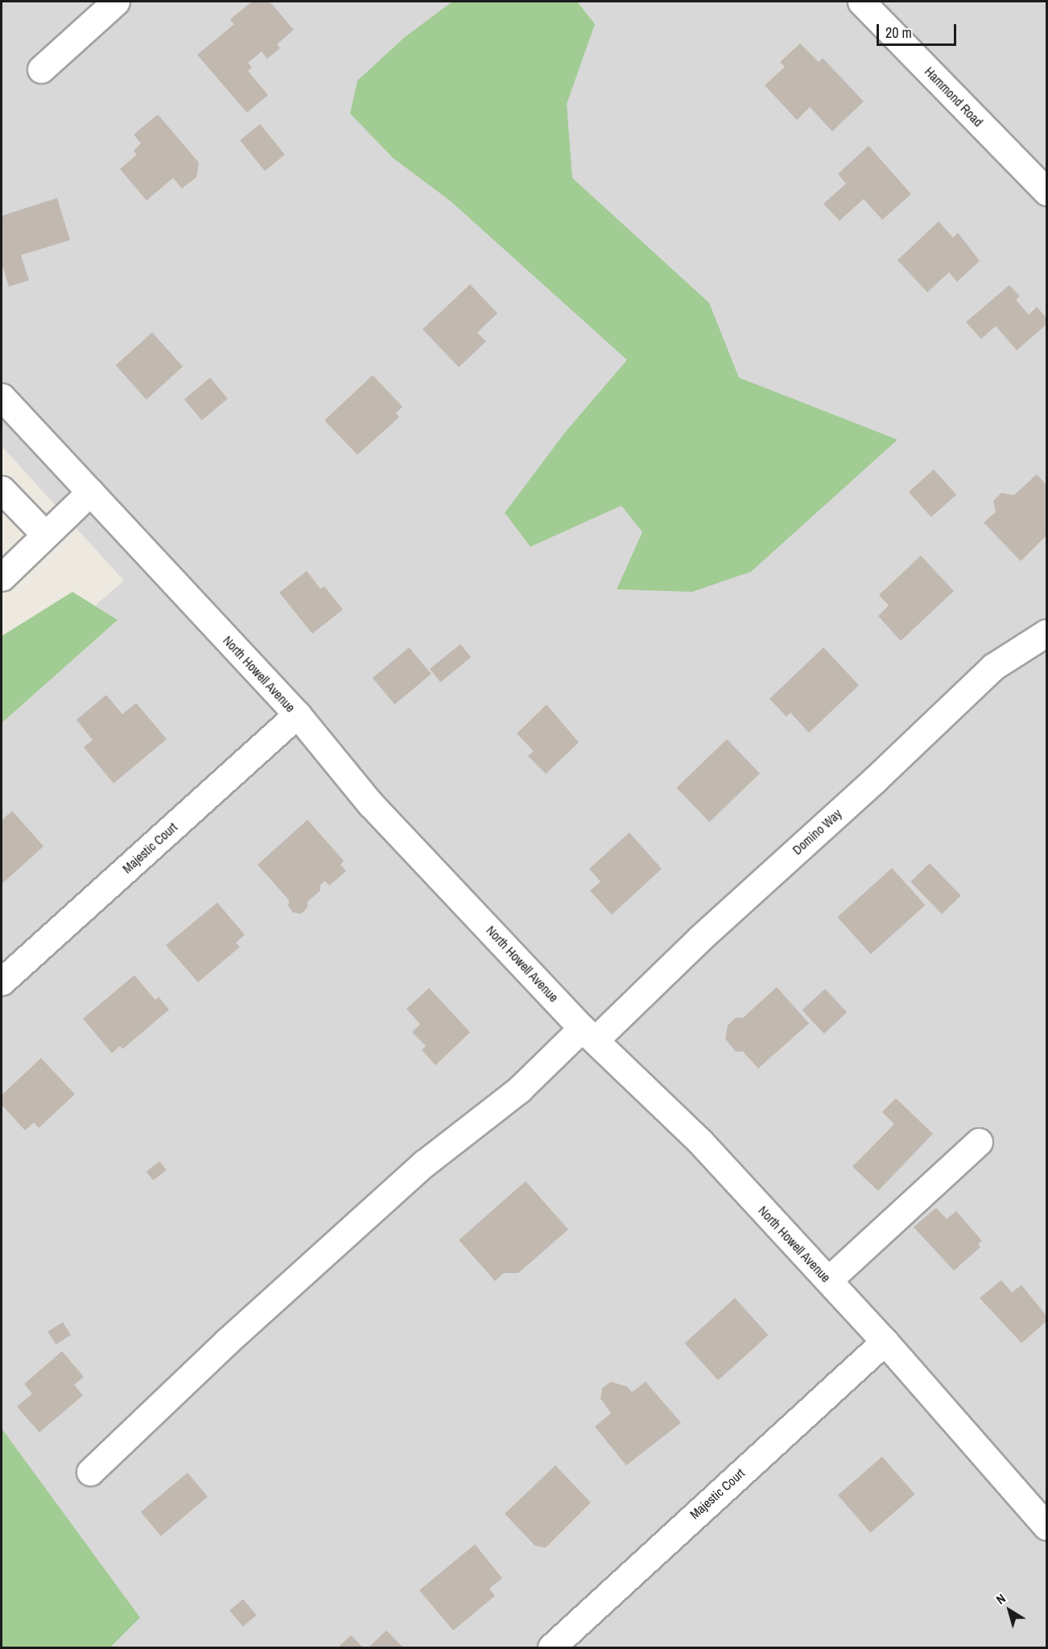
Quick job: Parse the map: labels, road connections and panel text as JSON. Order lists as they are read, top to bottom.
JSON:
{
  "streets": {
    "street": [
      "Hammond Road",
      "North Howell Avenue",
      "Domino Way",
      "Majestic Court"
    ]
  },
  "crossings": [
    ["North Howell Avenue", "Domino Way"],
    ["North Howell Avenue", "Majestic Court"]
  ],
  "scale_bar": "20 m",
  "north": "top left"
}
